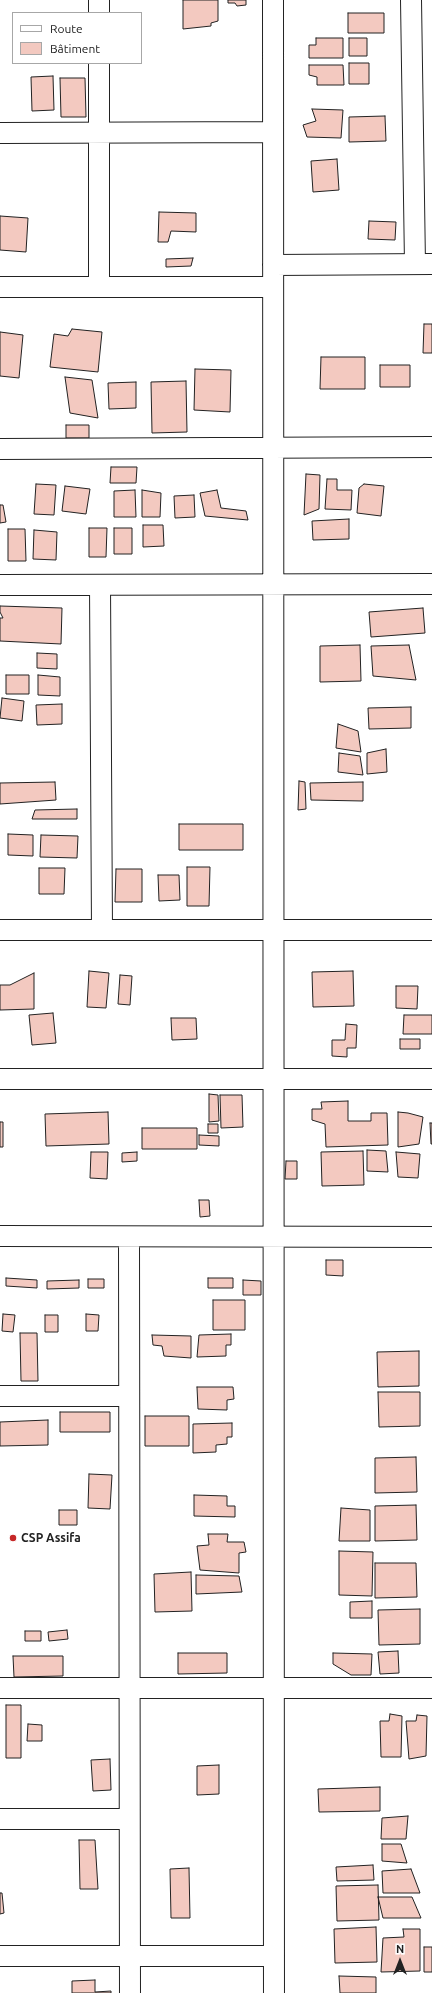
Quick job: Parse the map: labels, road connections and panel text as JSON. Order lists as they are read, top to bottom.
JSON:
{
  "places": ["CSP Assifa"],
  "legend": ["Route", "Bâtiment"],
  "north": "top"
}
